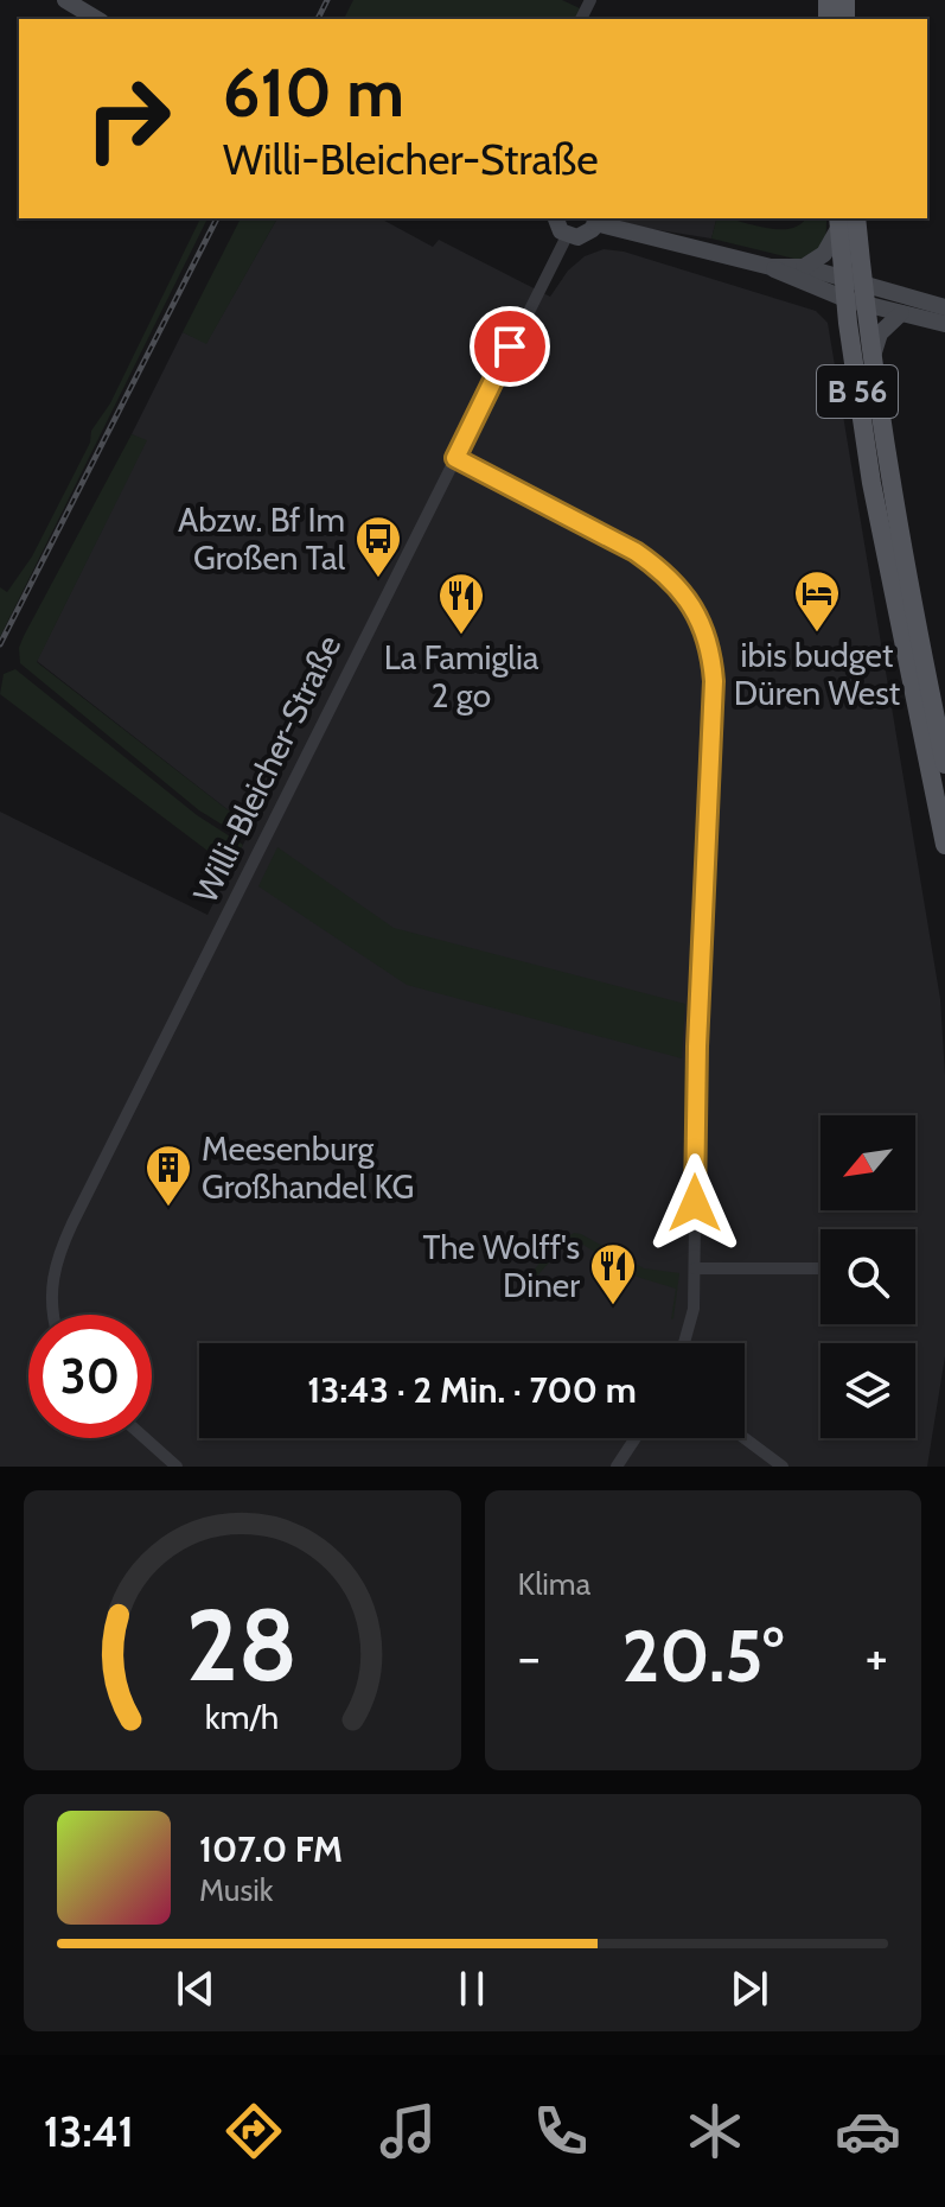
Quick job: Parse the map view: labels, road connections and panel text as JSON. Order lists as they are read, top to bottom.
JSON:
{
  "streets": {
    "main road": ["B 56"],
    "street": ["Willi-Bleicher-Straße"]
  },
  "places": {
    "bus stop": ["Abzw. Bf Im Großen Tal"],
    "hotel": ["ibis budget Düren West"],
    "restaurant": ["La Famiglia 2 go", "The Wolff's Diner"],
    "building": ["Meesenburg Großhandel KG"]
  },
  "north": "bottom left",
  "page": {
    "turn": ["610 m", "Willi-Bleicher-Straße"],
    "limit": "30",
    "trip": "13:43 · 2 Min. · 700 m",
    "tile": "Klima",
    "heat": ["−", "20.5°", "+"],
    "song": ["107.0 FM", "Musik"],
    "tabs": "13:41",
    "gauge": ["28", "km/h"]
  }
}
